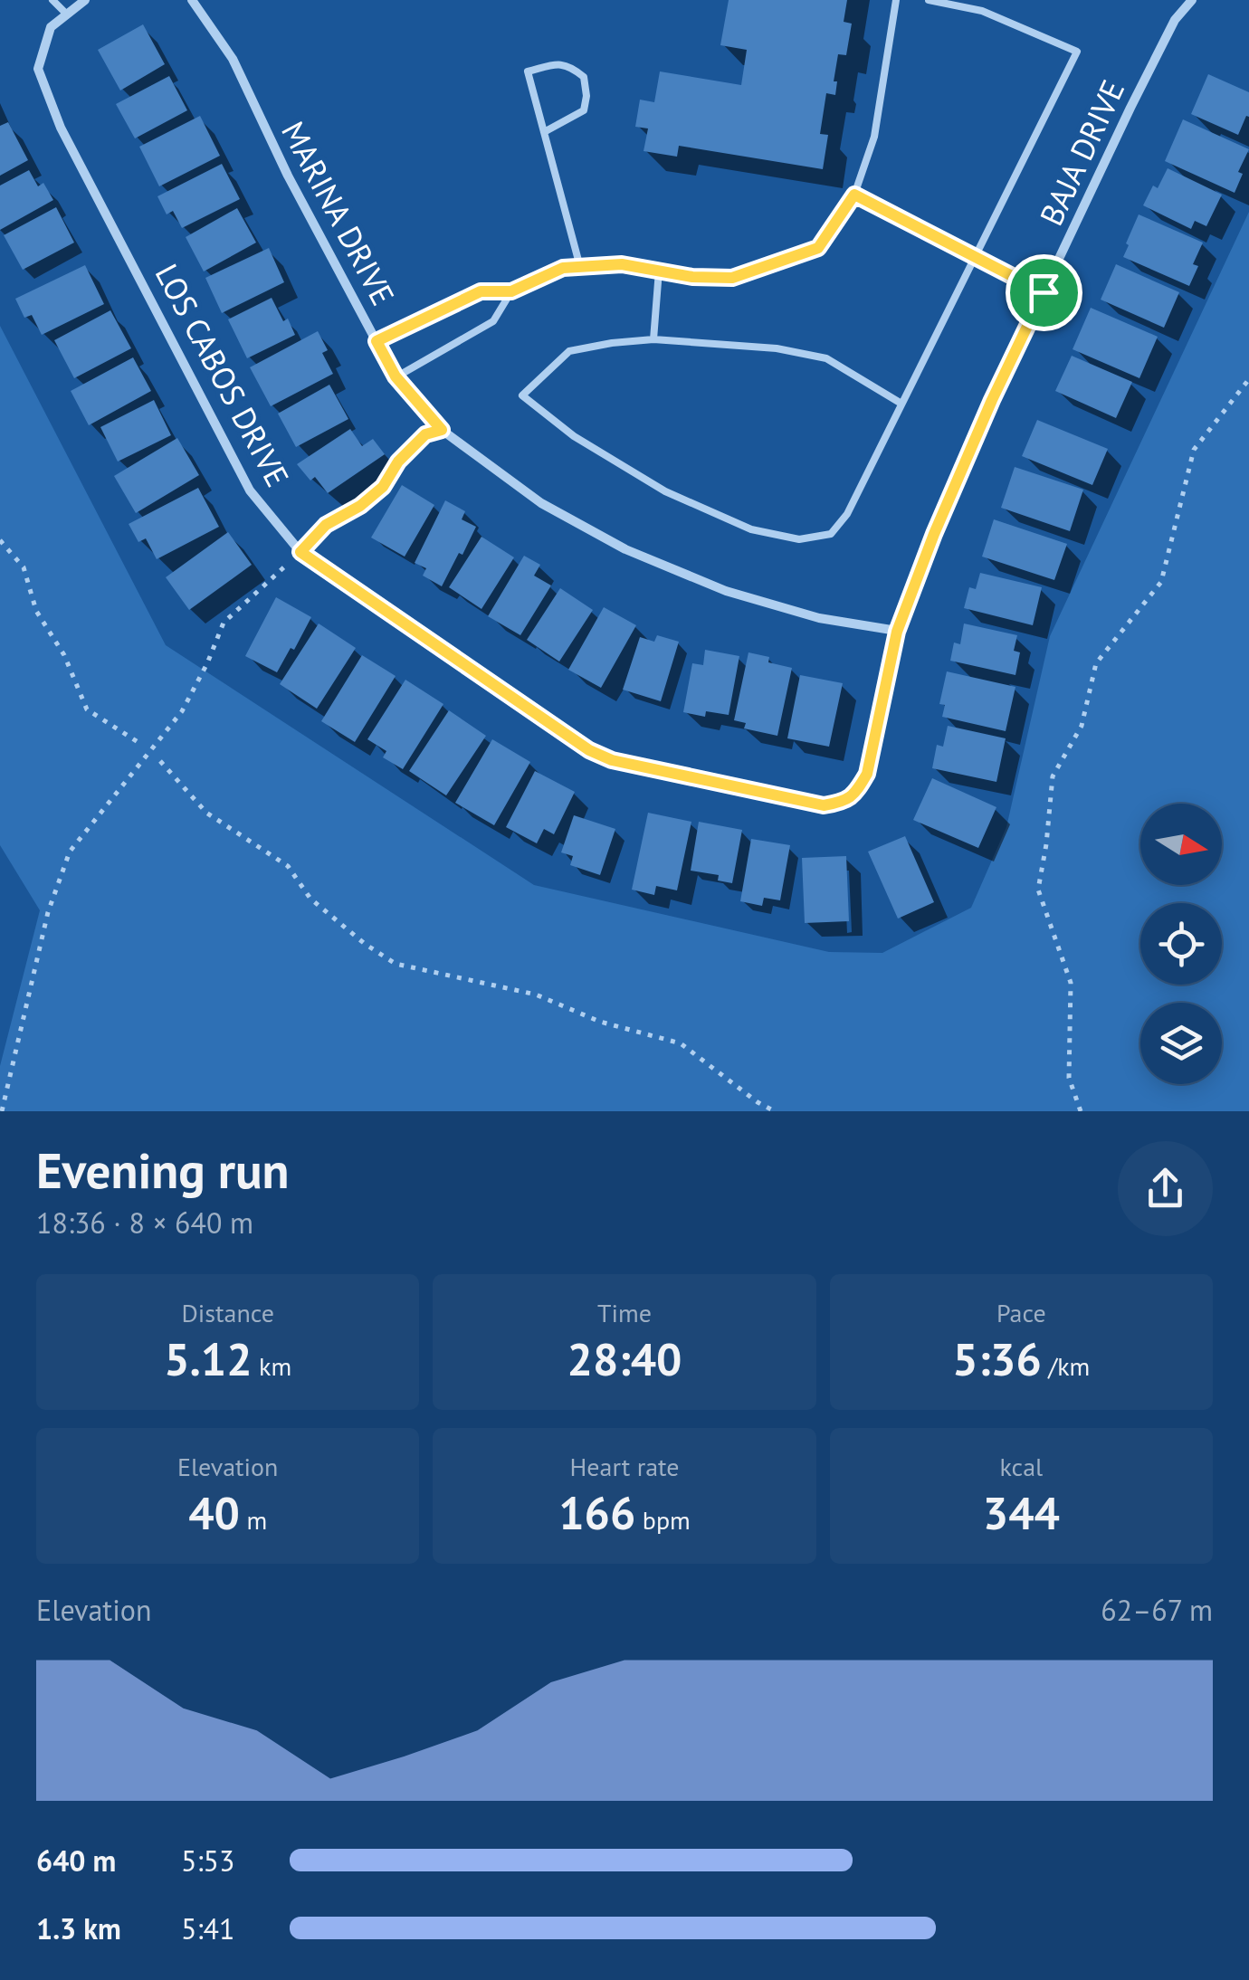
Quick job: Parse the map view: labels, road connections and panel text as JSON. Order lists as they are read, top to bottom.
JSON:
{
  "streets": {
    "street": ["BAJA DRIVE", "MARINA DRIVE", "LOS CABOS DRIVE"]
  },
  "crossings": [
    ["BAJA DRIVE", "MARINA DRIVE"],
    ["BAJA DRIVE", "LOS CABOS DRIVE"],
    ["MARINA DRIVE", "LOS CABOS DRIVE"]
  ],
  "north": "right",
  "page": {
    "heading": ["Evening run", "18:36 · 8 × 640 m"],
    "stats": [
      ["Distance", "5.12 km"],
      ["Time", "28:40"],
      ["Pace", "5:36 /km"],
      ["Elevation", "40 m"],
      ["Heart rate", "166 bpm"],
      ["kcal", "344"]
    ],
    "chart": ["Elevation", "62–67 m"],
    "list": [
      {
        "name": "640 m",
        "note": "5:53"
      },
      {
        "name": "1.3 km",
        "note": "5:41"
      }
    ]
  }
}
